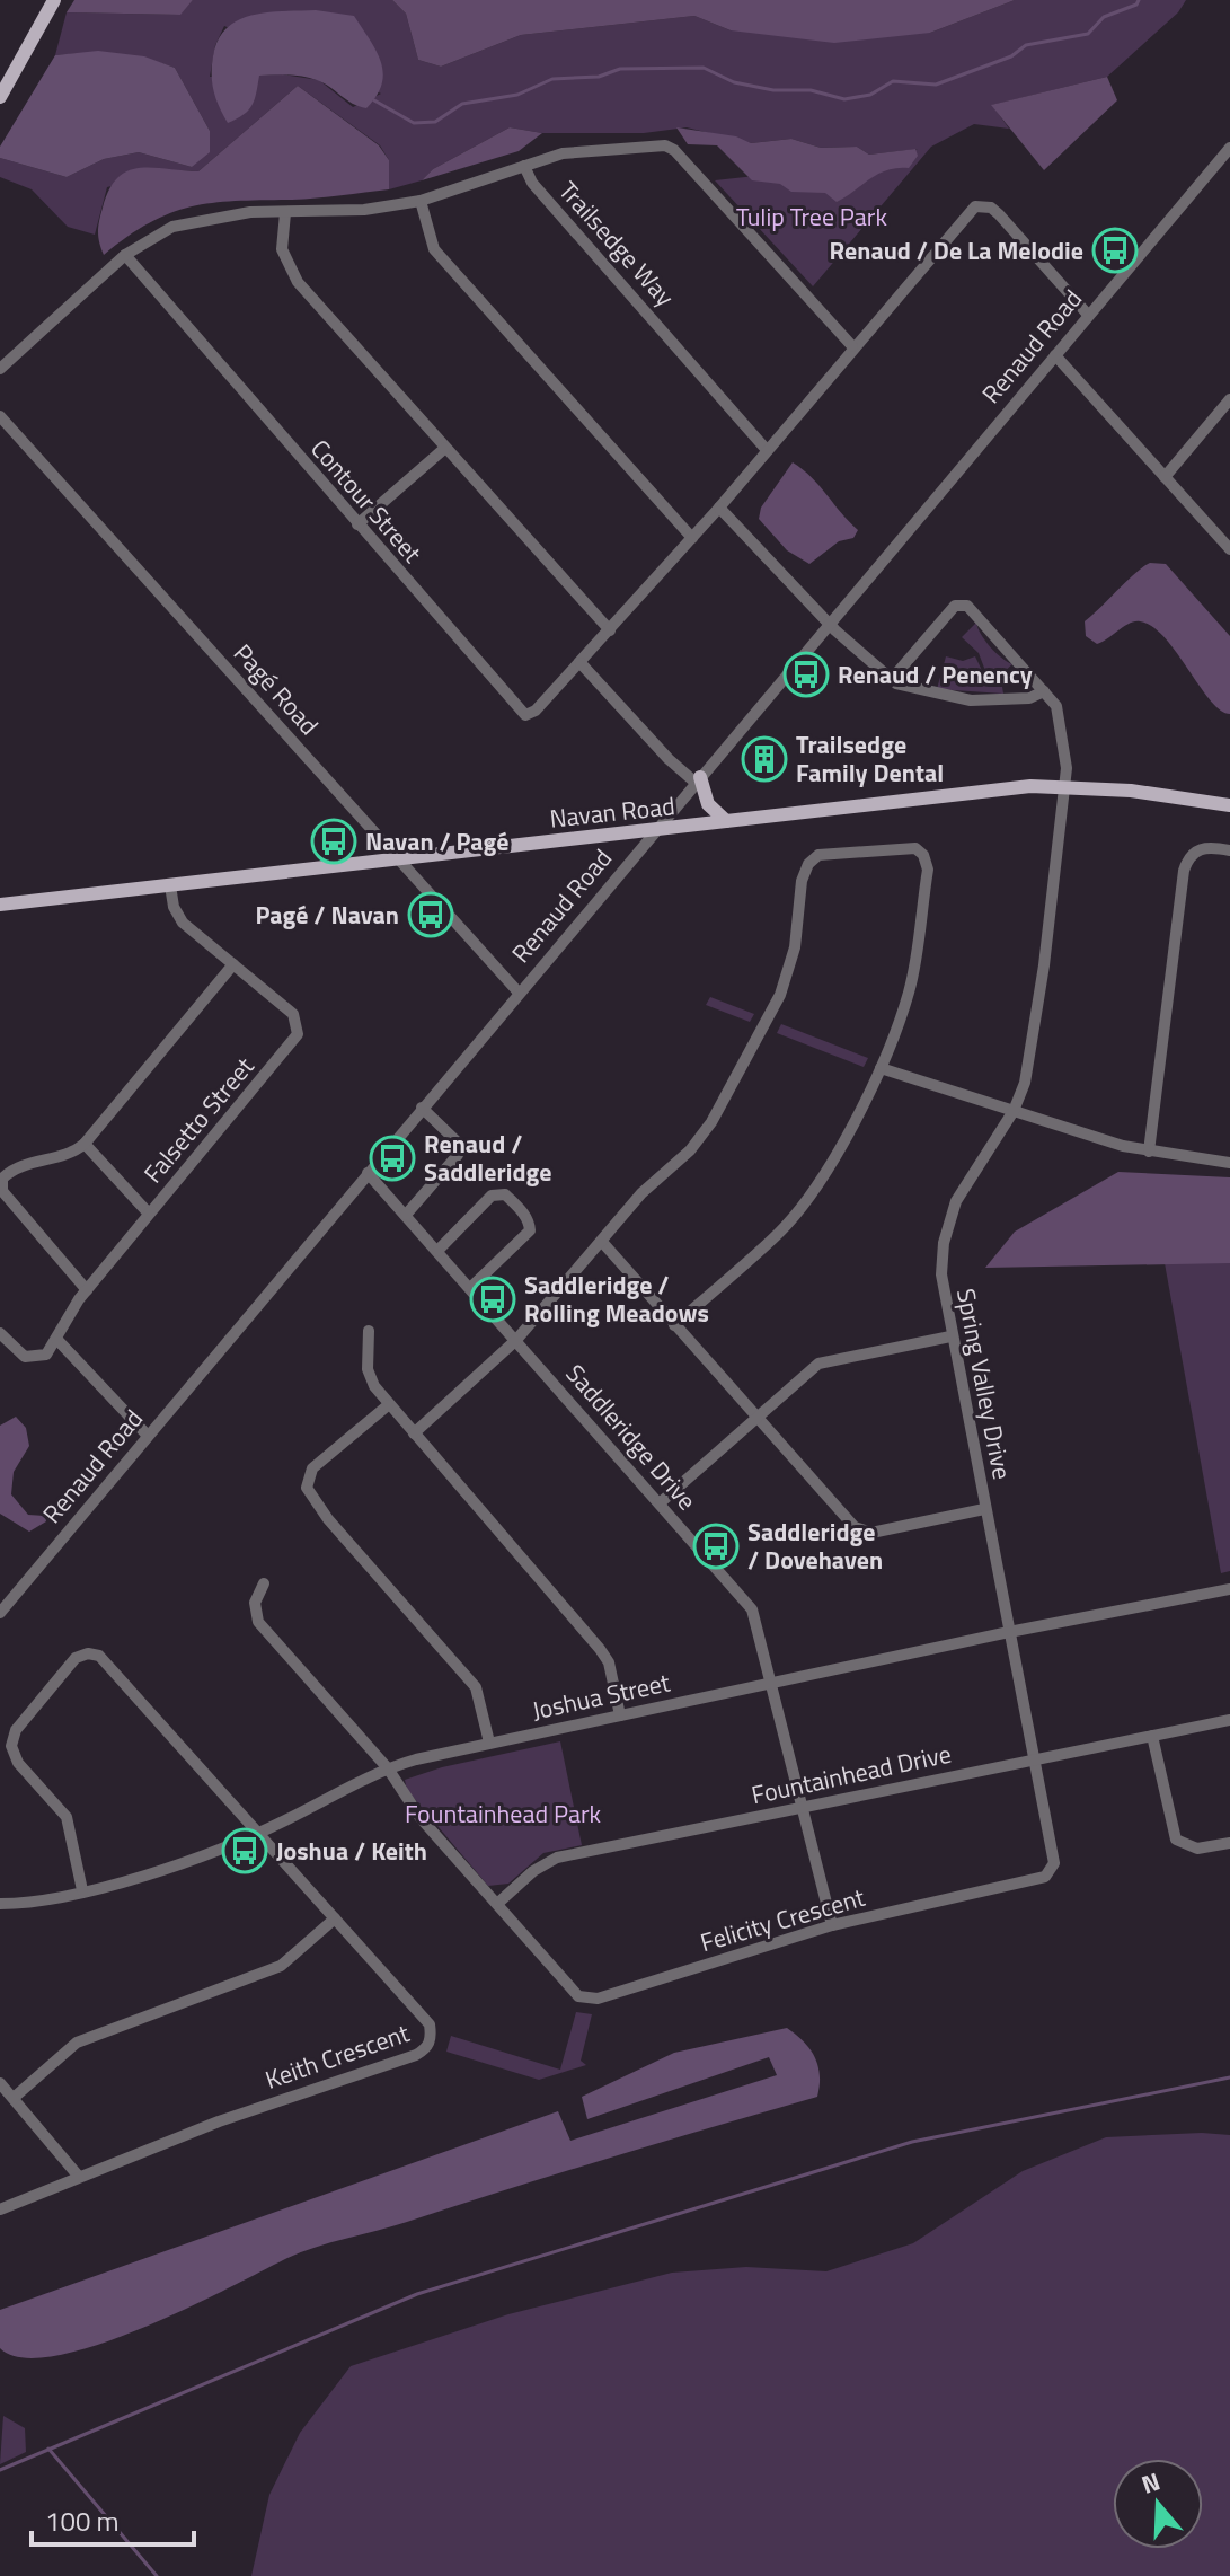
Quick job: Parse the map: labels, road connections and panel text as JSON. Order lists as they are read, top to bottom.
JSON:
{
  "streets": {
    "main road": ["Navan Road"],
    "street": [
      "Trailsedge Way",
      "Renaud Road",
      "Contour Street",
      "Pagé Road",
      "Falsetto Street",
      "Spring Valley Drive",
      "Saddleridge Drive",
      "Joshua Street",
      "Fountainhead Drive",
      "Felicity Crescent",
      "Keith Crescent"
    ]
  },
  "crossings": [
    ["Renaud Road", "Pagé Road"],
    ["Renaud Road", "Navan Road"],
    ["Renaud Road", "Saddleridge Drive"],
    ["Pagé Road", "Navan Road"],
    ["Navan Road", "Falsetto Street"],
    ["Navan Road", "Spring Valley Drive"],
    ["Spring Valley Drive", "Joshua Street"],
    ["Spring Valley Drive", "Felicity Crescent"],
    ["Saddleridge Drive", "Joshua Street"],
    ["Saddleridge Drive", "Fountainhead Drive"],
    ["Saddleridge Drive", "Felicity Crescent"],
    ["Joshua Street", "Felicity Crescent"],
    ["Joshua Street", "Keith Crescent"],
    ["Fountainhead Drive", "Felicity Crescent"]
  ],
  "parks": ["Tulip Tree Park", "Fountainhead Park"],
  "places": {
    "bus stop": [
      "Renaud / De La Melodie",
      "Renaud / Penency",
      "Navan / Pagé",
      "Pagé / Navan",
      "Renaud / Saddleridge",
      "Saddleridge / Rolling Meadows",
      "Saddleridge / Dovehaven",
      "Joshua / Keith"
    ],
    "building": ["Trailsedge Family Dental"]
  },
  "scale_bar": "100 m",
  "north": "top"
}
